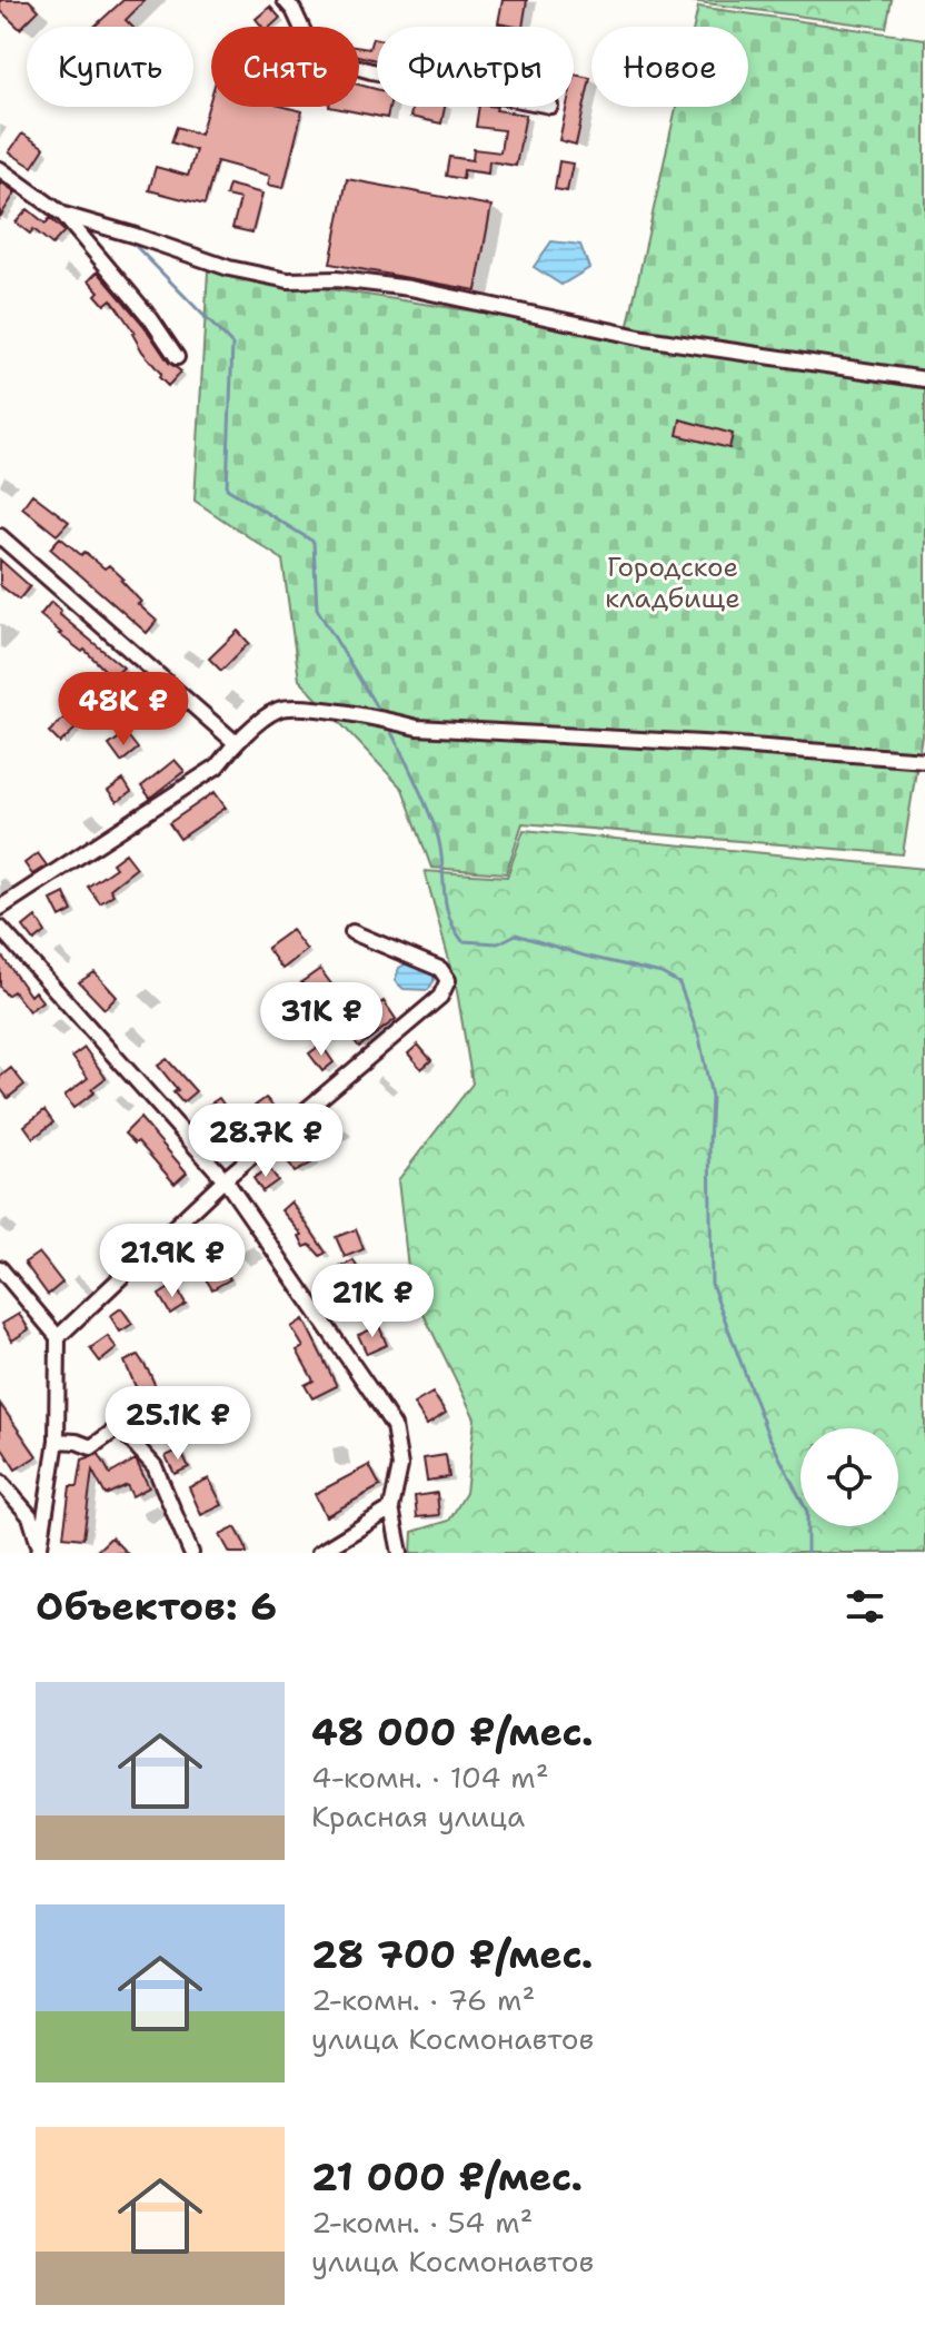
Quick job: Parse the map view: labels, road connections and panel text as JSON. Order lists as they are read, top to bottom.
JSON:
{
  "parks": ["Городское кладбище"],
  "page": {
    "chip": [
      "Купить",
      "Снять",
      "Фильтры",
      "Новое"
    ],
    "price": [
      "48K ₽",
      "31K ₽",
      "28.7K ₽",
      "21.9K ₽",
      "21K ₽",
      "25.1K ₽"
    ],
    "heading": "Объектов: 6",
    "list": [
      {
        "name": "48 000 ₽/мес.",
        "note": "4-комн. · 104 m² · Красная улица"
      },
      {
        "name": "28 700 ₽/мес.",
        "note": "2-комн. · 76 m² · улица Космонавтов"
      },
      {
        "name": "21 000 ₽/мес.",
        "note": "2-комн. · 54 m² · улица Космонавтов"
      }
    ]
  }
}
